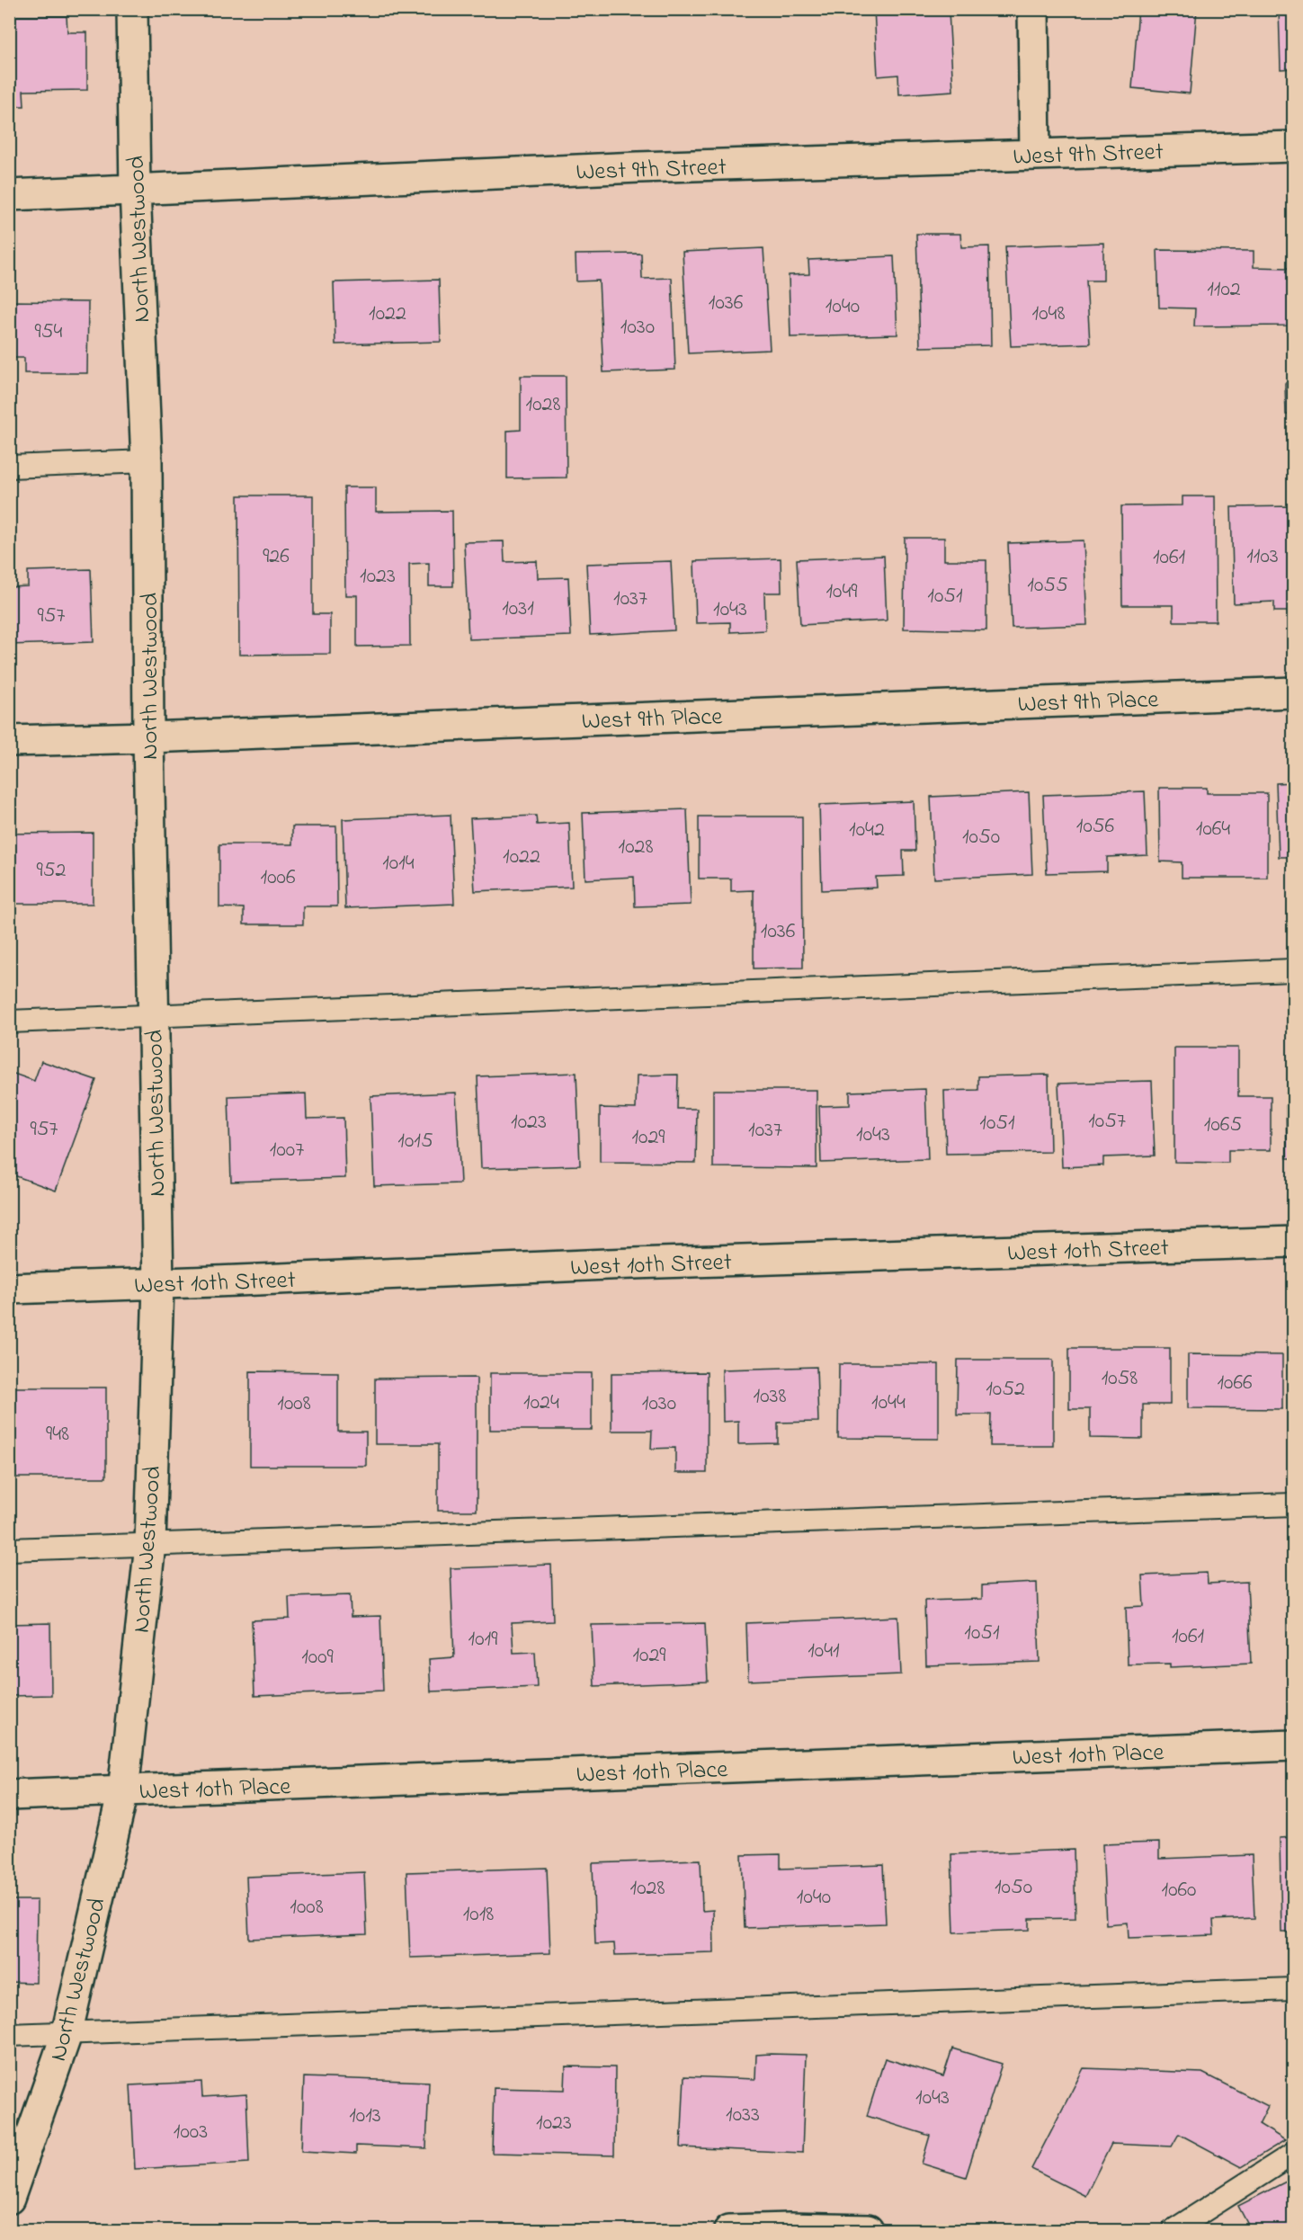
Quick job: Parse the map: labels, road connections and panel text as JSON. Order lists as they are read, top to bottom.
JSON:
{
  "streets": {
    "street": [
      "West 9th Street",
      "North Westwood",
      "West 9th Place",
      "West 10th Street",
      "West 10th Place"
    ]
  },
  "crossings": [
    ["West 9th Street", "North Westwood"],
    ["North Westwood", "West 9th Place"],
    ["North Westwood", "West 10th Street"],
    ["North Westwood", "West 10th Place"]
  ],
  "house_numbers": [
    "1102",
    "1036",
    "1040",
    "1022",
    "1048",
    "1030",
    "954",
    "1028",
    "926",
    "1103",
    "1061",
    "1023",
    "1055",
    "1049",
    "1051",
    "1037",
    "1031",
    "1043",
    "957",
    "1056",
    "1064",
    "1042",
    "1050",
    "1028",
    "1022",
    "1014",
    "952",
    "1006",
    "1036",
    "1057",
    "1023",
    "1051",
    "1065",
    "957",
    "1037",
    "1043",
    "1029",
    "1015",
    "1007",
    "1058",
    "1066",
    "1052",
    "1038",
    "1024",
    "1044",
    "1008",
    "1030",
    "948",
    "1051",
    "1061",
    "1019",
    "1041",
    "1029",
    "1009",
    "1050",
    "1028",
    "1060",
    "1040",
    "1008",
    "1018",
    "1043",
    "1033",
    "1013",
    "1023",
    "1003"
  ]
}
